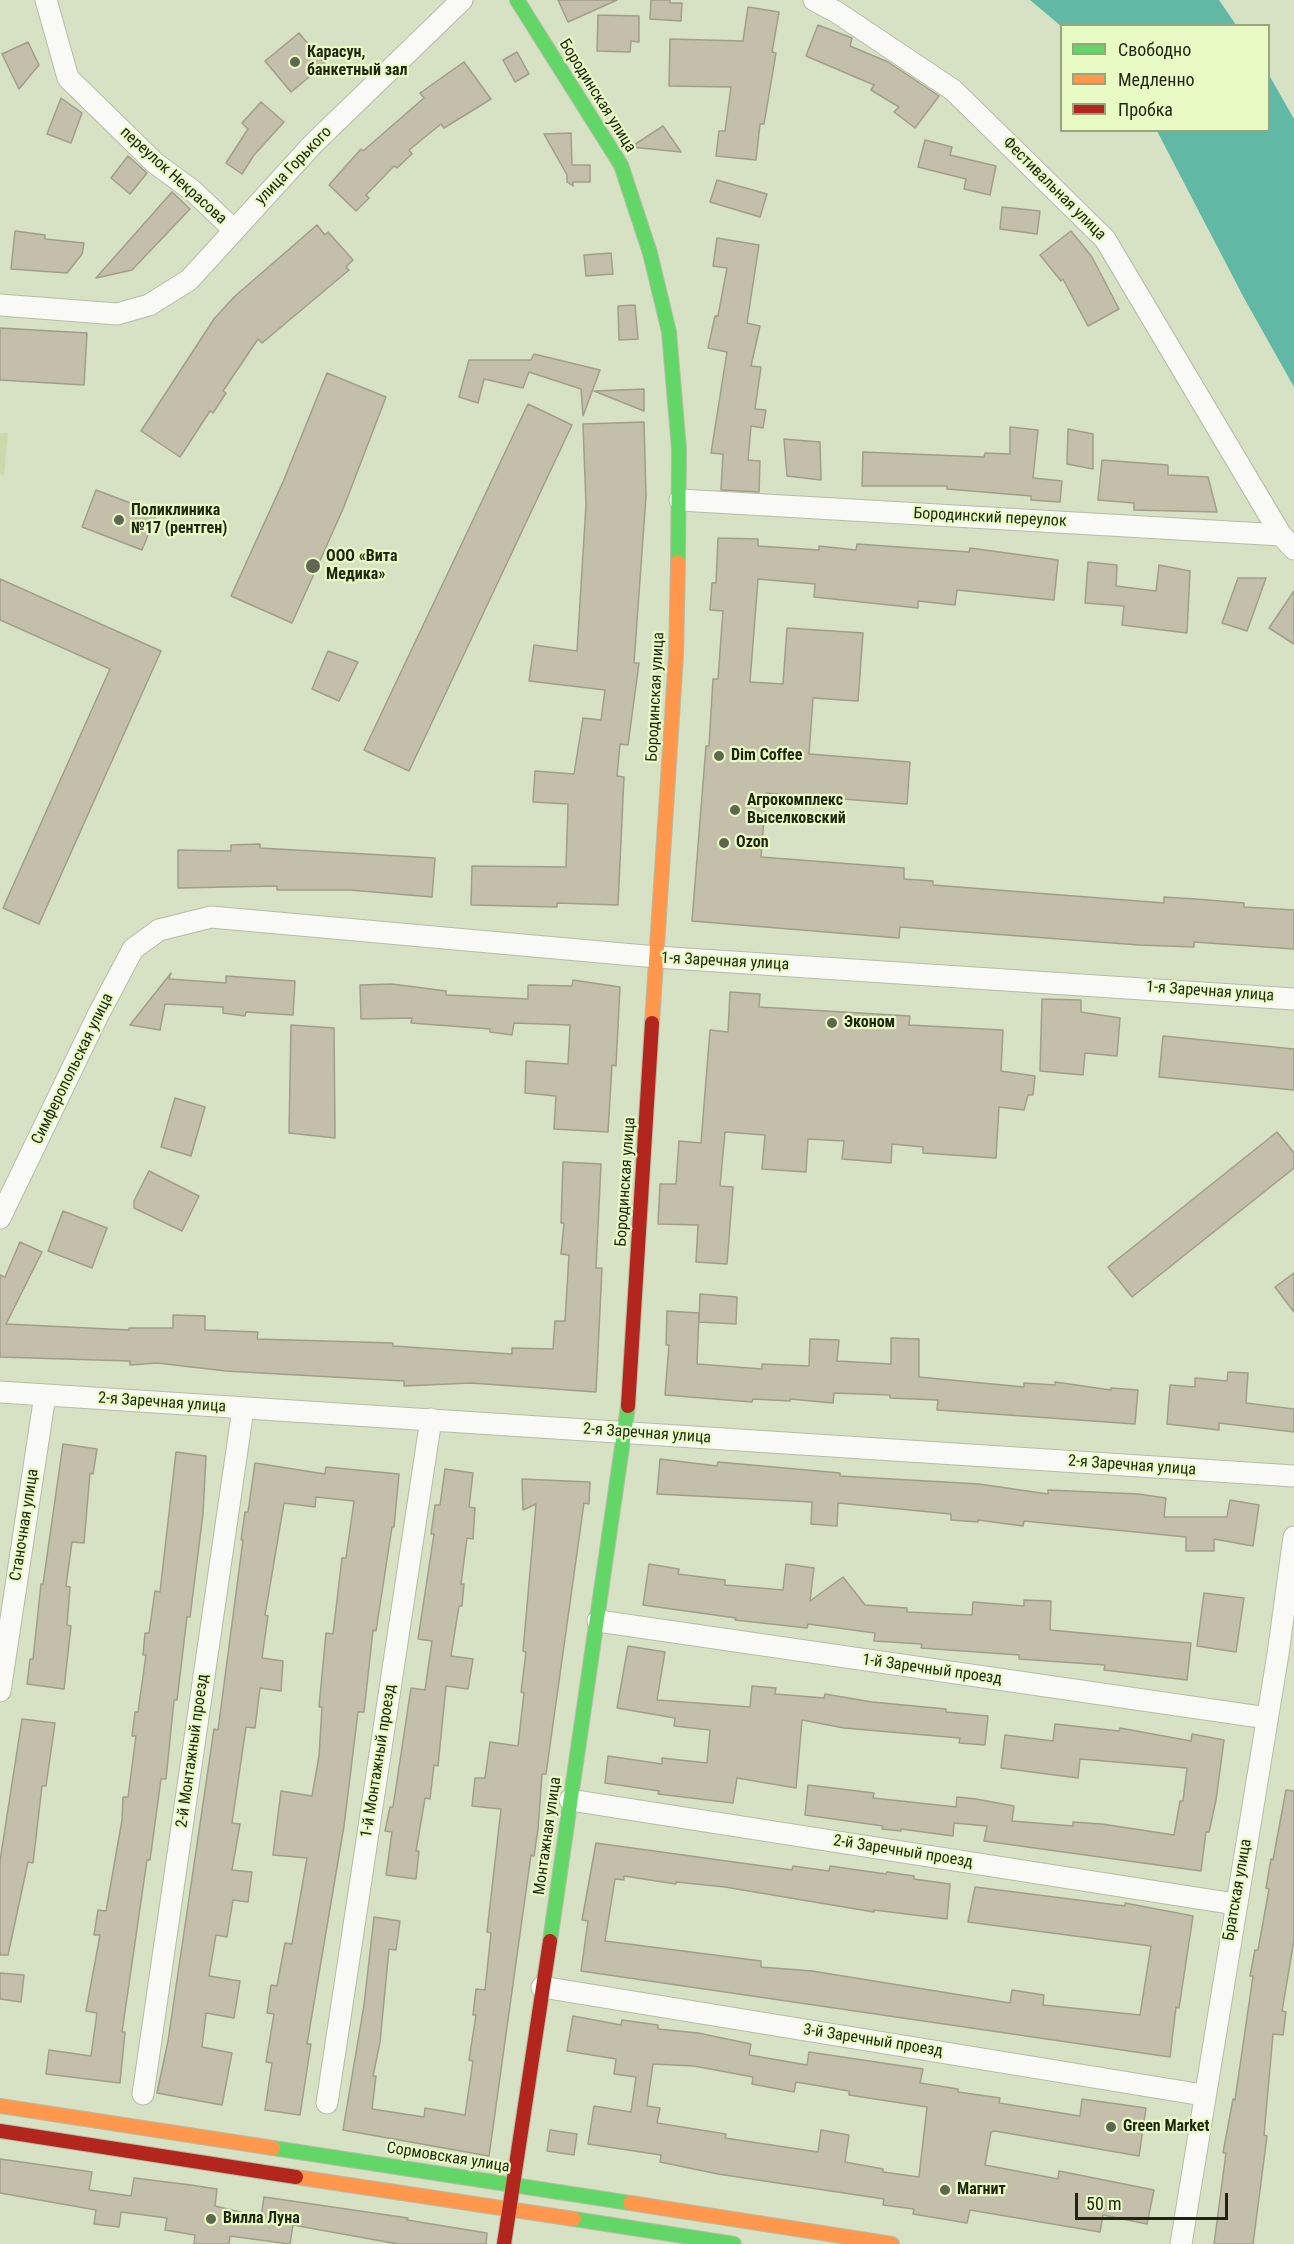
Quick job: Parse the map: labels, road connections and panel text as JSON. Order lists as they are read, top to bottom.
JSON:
{
  "streets": {
    "main road": ["Бородинская улица", "Монтажная улица", "Сормовская улица"],
    "street": [
      "улица Горького",
      "переулок Некрасова",
      "Фестивальная улица",
      "Бородинский переулок",
      "1-я Заречная улица",
      "Симферопольская улица",
      "2-я Заречная улица",
      "Станочная улица",
      "1-й Заречный проезд",
      "2-й Монтажный проезд",
      "1-й Монтажный проезд",
      "2-й Заречный проезд",
      "Братская улица",
      "3-й Заречный проезд"
    ]
  },
  "crossings": [
    ["Бородинская улица", "Бородинский переулок"],
    ["Бородинская улица", "1-я Заречная улица"],
    ["Бородинская улица", "2-я Заречная улица"],
    ["Бородинская улица", "Монтажная улица"],
    ["улица Горького", "переулок Некрасова"],
    ["Фестивальная улица", "Бородинский переулок"],
    ["1-я Заречная улица", "Симферопольская улица"],
    ["2-я Заречная улица", "Станочная улица"],
    ["2-я Заречная улица", "2-й Монтажный проезд"],
    ["2-я Заречная улица", "1-й Монтажный проезд"],
    ["2-я Заречная улица", "Монтажная улица"],
    ["1-й Заречный проезд", "Монтажная улица"],
    ["1-й Заречный проезд", "Братская улица"],
    ["Монтажная улица", "2-й Заречный проезд"],
    ["Монтажная улица", "3-й Заречный проезд"],
    ["Монтажная улица", "Сормовская улица"],
    ["2-й Заречный проезд", "Братская улица"],
    ["Братская улица", "3-й Заречный проезд"]
  ],
  "places": [
    "Карасун, банкетный зал",
    "Поликлиника №17 (рентген)",
    "ООО «Вита Медика»",
    "Dim Coffee",
    "Агрокомплекс Выселковский",
    "Ozon",
    "Эконом",
    "Green Market",
    "Магнит",
    "Вилла Луна"
  ],
  "legend": ["Свободно", "Медленно", "Пробка"],
  "scale_bar": "50 m"
}
